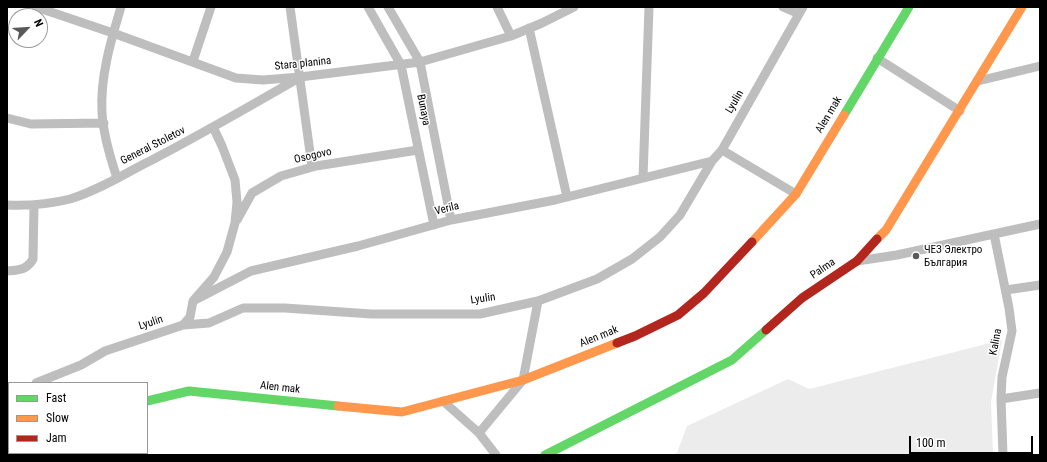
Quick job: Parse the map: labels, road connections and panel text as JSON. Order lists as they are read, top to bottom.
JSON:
{
  "streets": {
    "street": [
      "Stara planina",
      "Lyulin",
      "Bunaya",
      "Alen mak",
      "General Stoletov",
      "Osogovo",
      "Verila",
      "Palma",
      "Kalina"
    ]
  },
  "crossings": [
    ["Stara planina", "Bunaya"],
    ["Stara planina", "General Stoletov"],
    ["Lyulin", "Verila"],
    ["Bunaya", "Osogovo"],
    ["Bunaya", "Verila"]
  ],
  "places": ["ЧЕЗ Электро България"],
  "legend": ["Fast", "Slow", "Jam"],
  "scale_bar": "100 m",
  "north": "top right"
}
